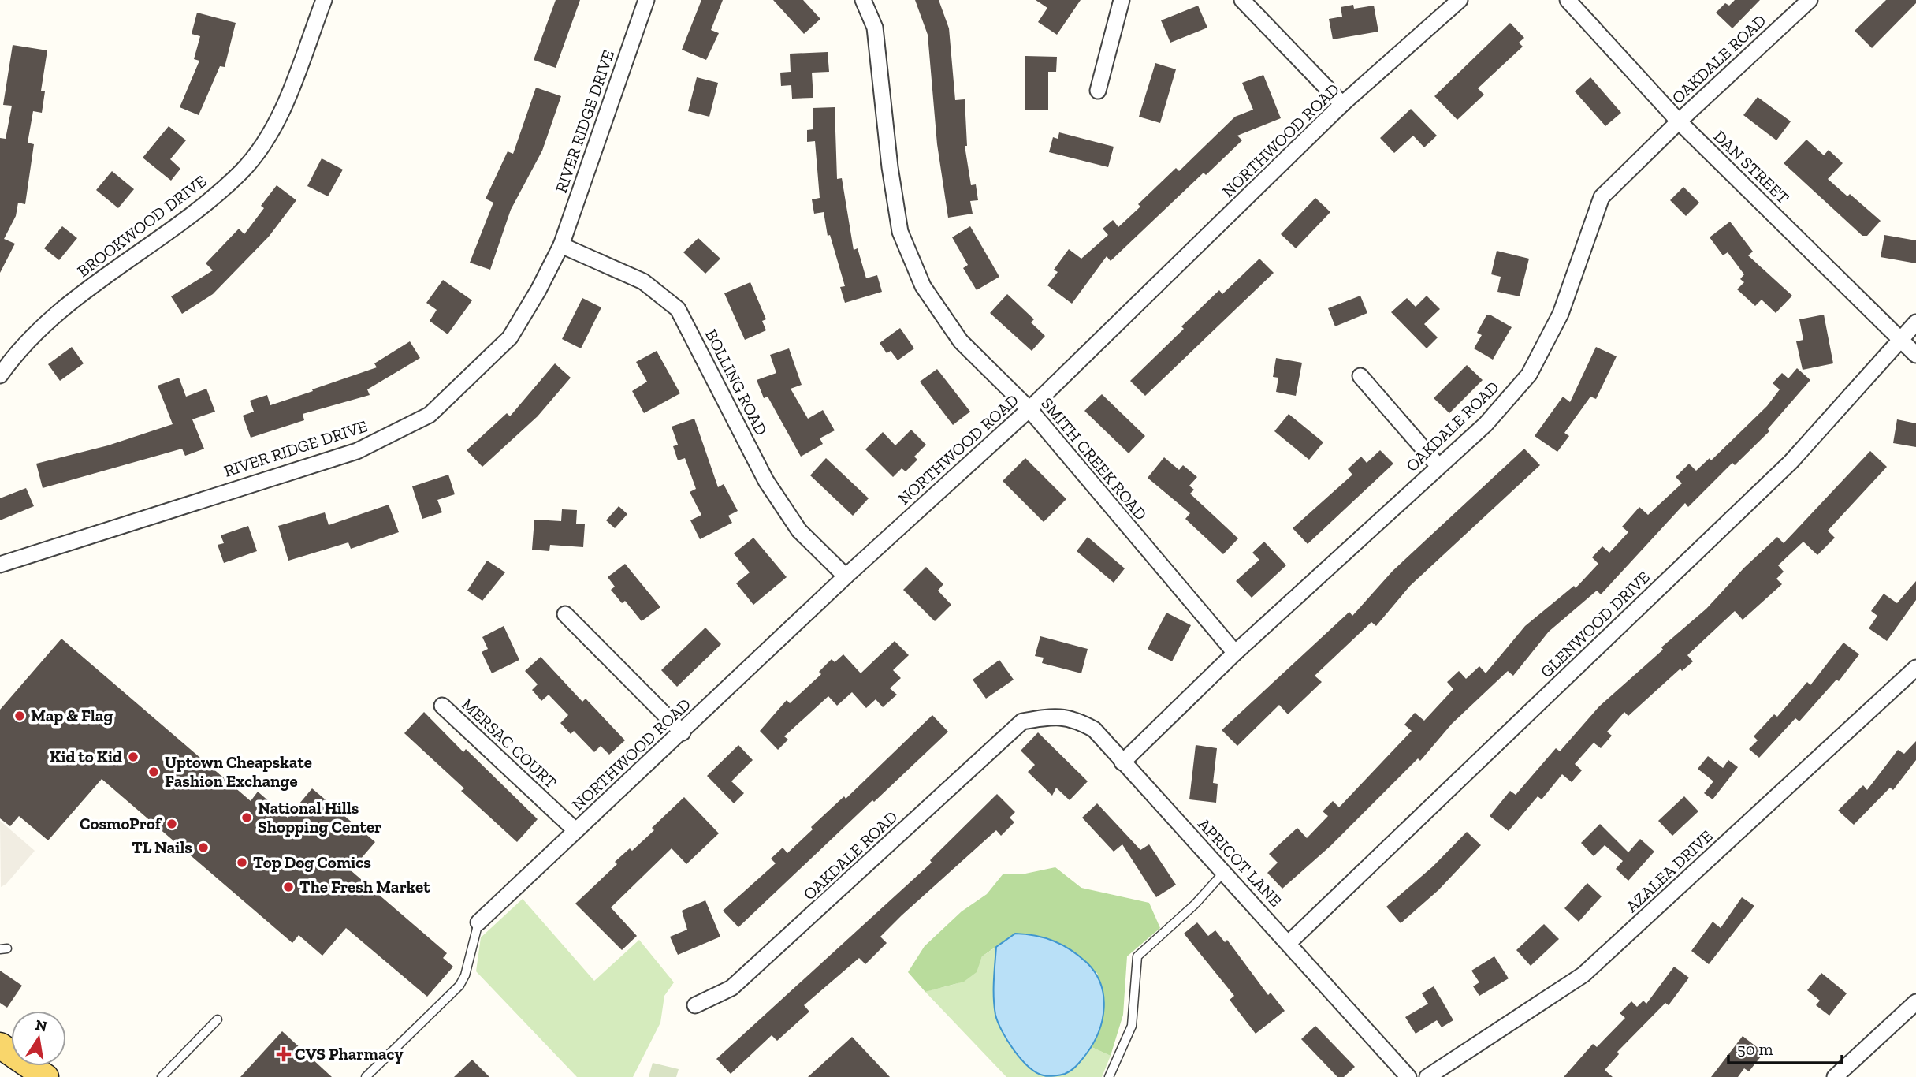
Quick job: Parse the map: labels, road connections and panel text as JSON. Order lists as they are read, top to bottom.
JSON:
{
  "streets": {
    "street": [
      "OAKDALE ROAD",
      "RIVER RIDGE DRIVE",
      "NORTHWOOD ROAD",
      "DAN STREET",
      "BROOKWOOD DRIVE",
      "BOLLING ROAD",
      "SMITH CREEK ROAD",
      "GLENWOOD DRIVE",
      "MERSAC COURT",
      "APRICOT LANE",
      "AZALEA DRIVE"
    ]
  },
  "crossings": [
    ["OAKDALE ROAD", "DAN STREET"],
    ["OAKDALE ROAD", "SMITH CREEK ROAD"],
    ["OAKDALE ROAD", "APRICOT LANE"],
    ["RIVER RIDGE DRIVE", "BOLLING ROAD"],
    ["NORTHWOOD ROAD", "BOLLING ROAD"],
    ["NORTHWOOD ROAD", "SMITH CREEK ROAD"],
    ["NORTHWOOD ROAD", "MERSAC COURT"],
    ["DAN STREET", "GLENWOOD DRIVE"],
    ["GLENWOOD DRIVE", "APRICOT LANE"]
  ],
  "places": {
    "other": [
      "Map & Flag",
      "Kid to Kid",
      "Uptown Cheapskate Fashion Exchange",
      "National Hills Shopping Center",
      "CosmoProf",
      "TL Nails",
      "Top Dog Comics",
      "The Fresh Market"
    ],
    "health": ["CVS Pharmacy"]
  },
  "scale_bar": "50 m",
  "north": "top"
}
